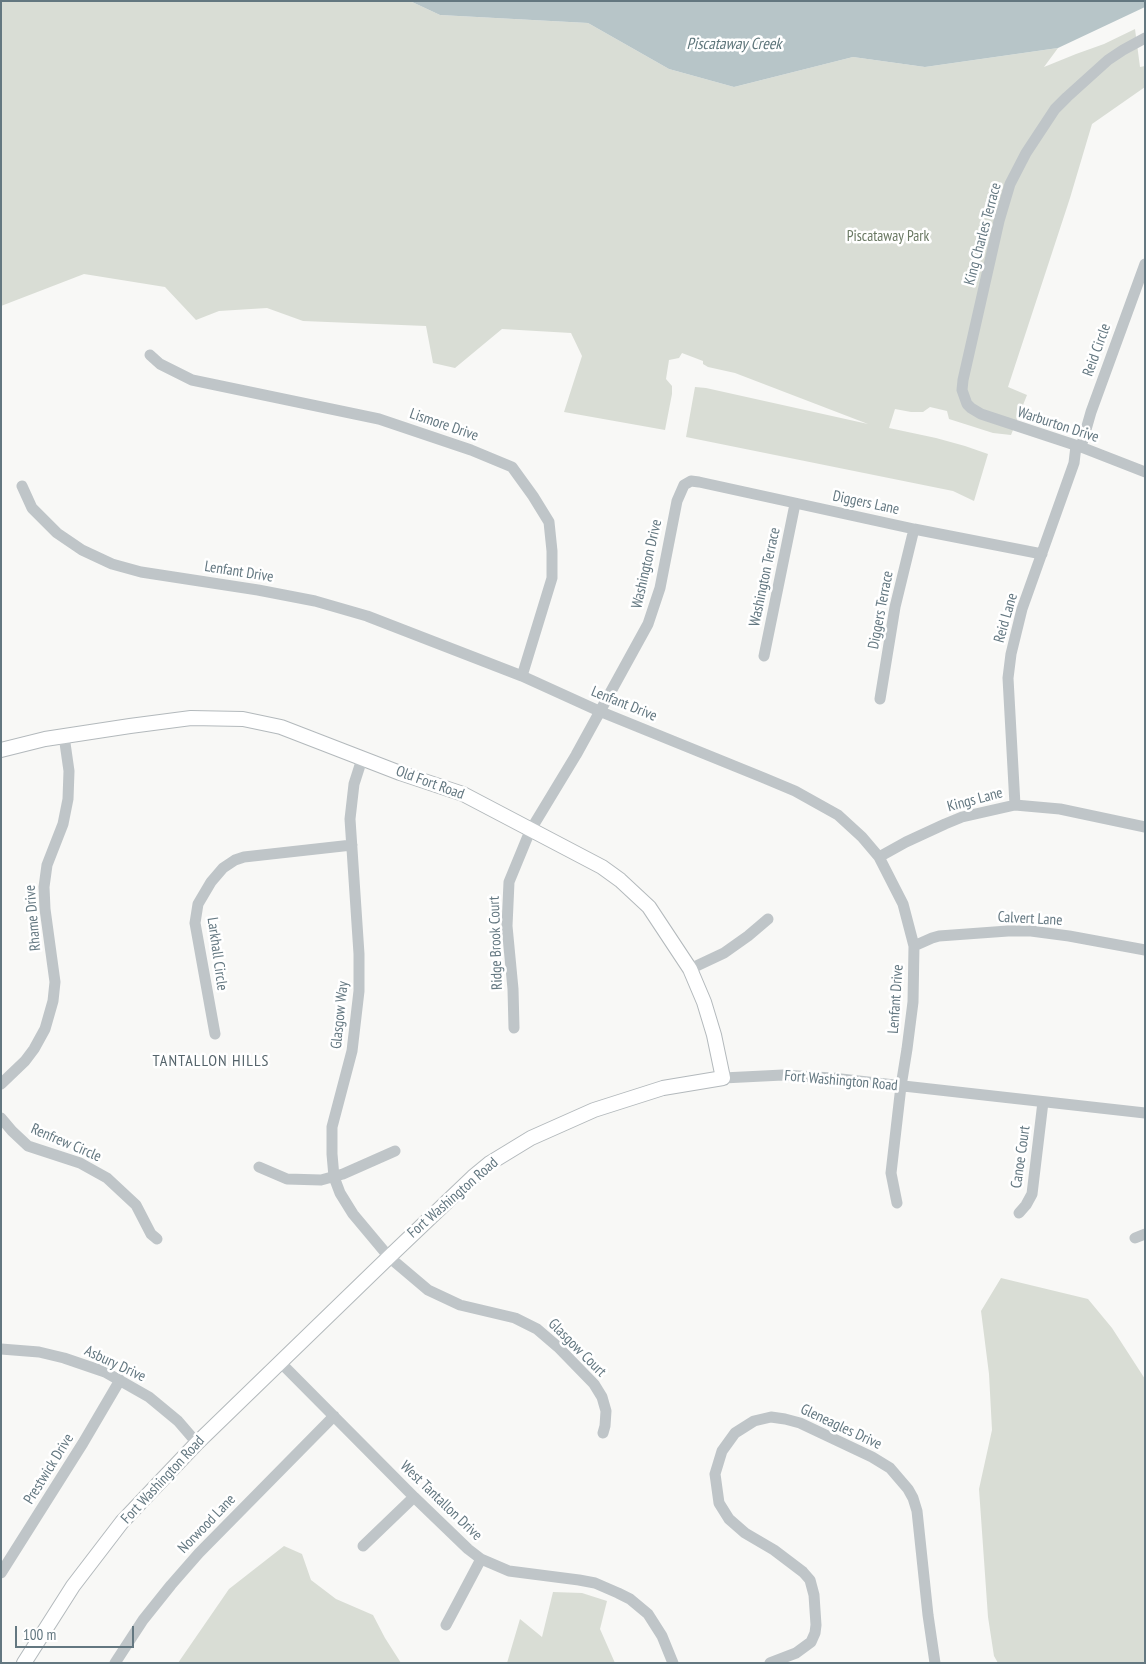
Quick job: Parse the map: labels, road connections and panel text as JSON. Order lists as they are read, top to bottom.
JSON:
{
  "streets": {
    "main road": ["Old Fort Road", "Fort Washington Road"],
    "street": [
      "King Charles Terrace",
      "Reid Circle",
      "Lismore Drive",
      "Warburton Drive",
      "Diggers Lane",
      "Washington Drive",
      "Lenfant Drive",
      "Washington Terrace",
      "Diggers Terrace",
      "Reid Lane",
      "Kings Lane",
      "Rhame Drive",
      "Calvert Lane",
      "Ridge Brook Court",
      "Larkhall Circle",
      "Glasgow Way",
      "Renfrew Circle",
      "Canoe Court",
      "Glasgow Court",
      "Asbury Drive",
      "Gleneagles Drive",
      "Prestwick Drive",
      "West Tantallon Drive",
      "Norwood Lane"
    ]
  },
  "crossings": [
    ["King Charles Terrace", "Warburton Drive"],
    ["Reid Circle", "Warburton Drive"],
    ["Reid Circle", "Reid Lane"],
    ["Lismore Drive", "Lenfant Drive"],
    ["Warburton Drive", "Reid Lane"],
    ["Diggers Lane", "Washington Drive"],
    ["Diggers Lane", "Washington Terrace"],
    ["Diggers Lane", "Diggers Terrace"],
    ["Diggers Lane", "Reid Lane"],
    ["Washington Drive", "Lenfant Drive"],
    ["Washington Drive", "Old Fort Road"],
    ["Washington Drive", "Ridge Brook Court"],
    ["Lenfant Drive", "Kings Lane"],
    ["Lenfant Drive", "Calvert Lane"],
    ["Lenfant Drive", "Fort Washington Road"],
    ["Reid Lane", "Kings Lane"],
    ["Old Fort Road", "Rhame Drive"],
    ["Old Fort Road", "Ridge Brook Court"],
    ["Old Fort Road", "Glasgow Way"],
    ["Old Fort Road", "Fort Washington Road"],
    ["Larkhall Circle", "Glasgow Way"],
    ["Glasgow Way", "Fort Washington Road"],
    ["Glasgow Way", "Glasgow Court"],
    ["Fort Washington Road", "Canoe Court"],
    ["Fort Washington Road", "Glasgow Court"],
    ["Fort Washington Road", "Asbury Drive"],
    ["Fort Washington Road", "West Tantallon Drive"],
    ["Asbury Drive", "Prestwick Drive"],
    ["West Tantallon Drive", "Norwood Lane"]
  ],
  "districts": ["TANTALLON HILLS"],
  "water": ["Piscataway Creek"],
  "parks": ["Piscataway Park"],
  "scale_bar": "100 m"
}
